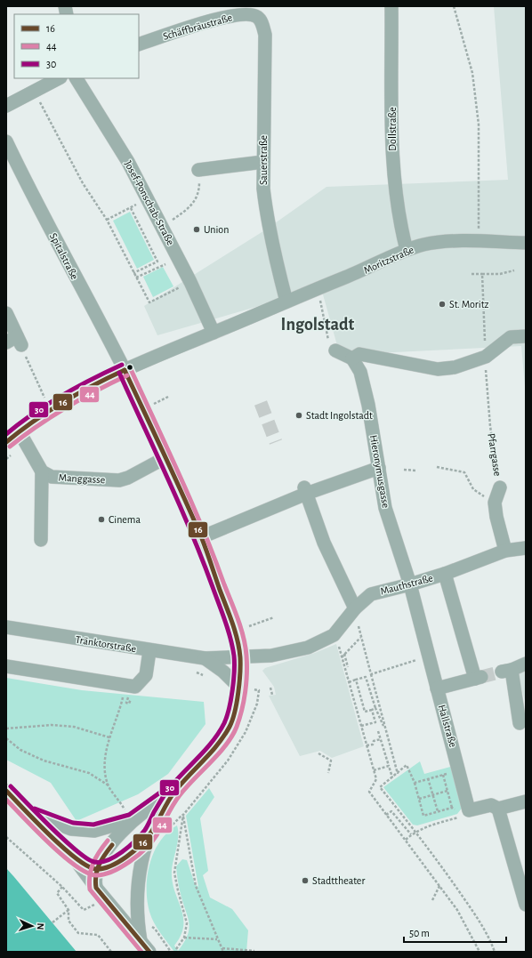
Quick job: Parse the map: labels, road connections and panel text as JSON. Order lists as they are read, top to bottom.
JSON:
{
  "streets": {
    "street": [
      "Schäffbräustraße",
      "Dollstraße",
      "Sauerstraße",
      "Josef-Ponschab-Straße",
      "Spitalstraße",
      "Moritzstraße",
      "Pfarrgasse",
      "Hieronymusgasse",
      "Manggasse",
      "Mauthstraße",
      "Tränktorstraße",
      "Hallstraße"
    ]
  },
  "crossings": [
    ["Schäffbräustraße", "Sauerstraße"],
    ["Dollstraße", "Moritzstraße"],
    ["Sauerstraße", "Moritzstraße"],
    ["Josef-Ponschab-Straße", "Moritzstraße"],
    ["Spitalstraße", "Moritzstraße"],
    ["Spitalstraße", "Manggasse"],
    ["Spitalstraße", "Mauthstraße"],
    ["Spitalstraße", "Tränktorstraße"],
    ["Pfarrgasse", "Mauthstraße"],
    ["Hieronymusgasse", "Mauthstraße"],
    ["Hieronymusgasse", "Hallstraße"],
    ["Mauthstraße", "Tränktorstraße"],
    ["Mauthstraße", "Hallstraße"]
  ],
  "districts": ["Ingolstadt"],
  "places": [
    "Union",
    "St. Moritz",
    "Stadt Ingolstadt",
    "Cinema",
    "Stadttheater"
  ],
  "lines": ["transit line 30", "transit line 44", "transit line 16"],
  "legend": ["16", "44", "30"],
  "scale_bar": "50 m",
  "north": "right"
}
